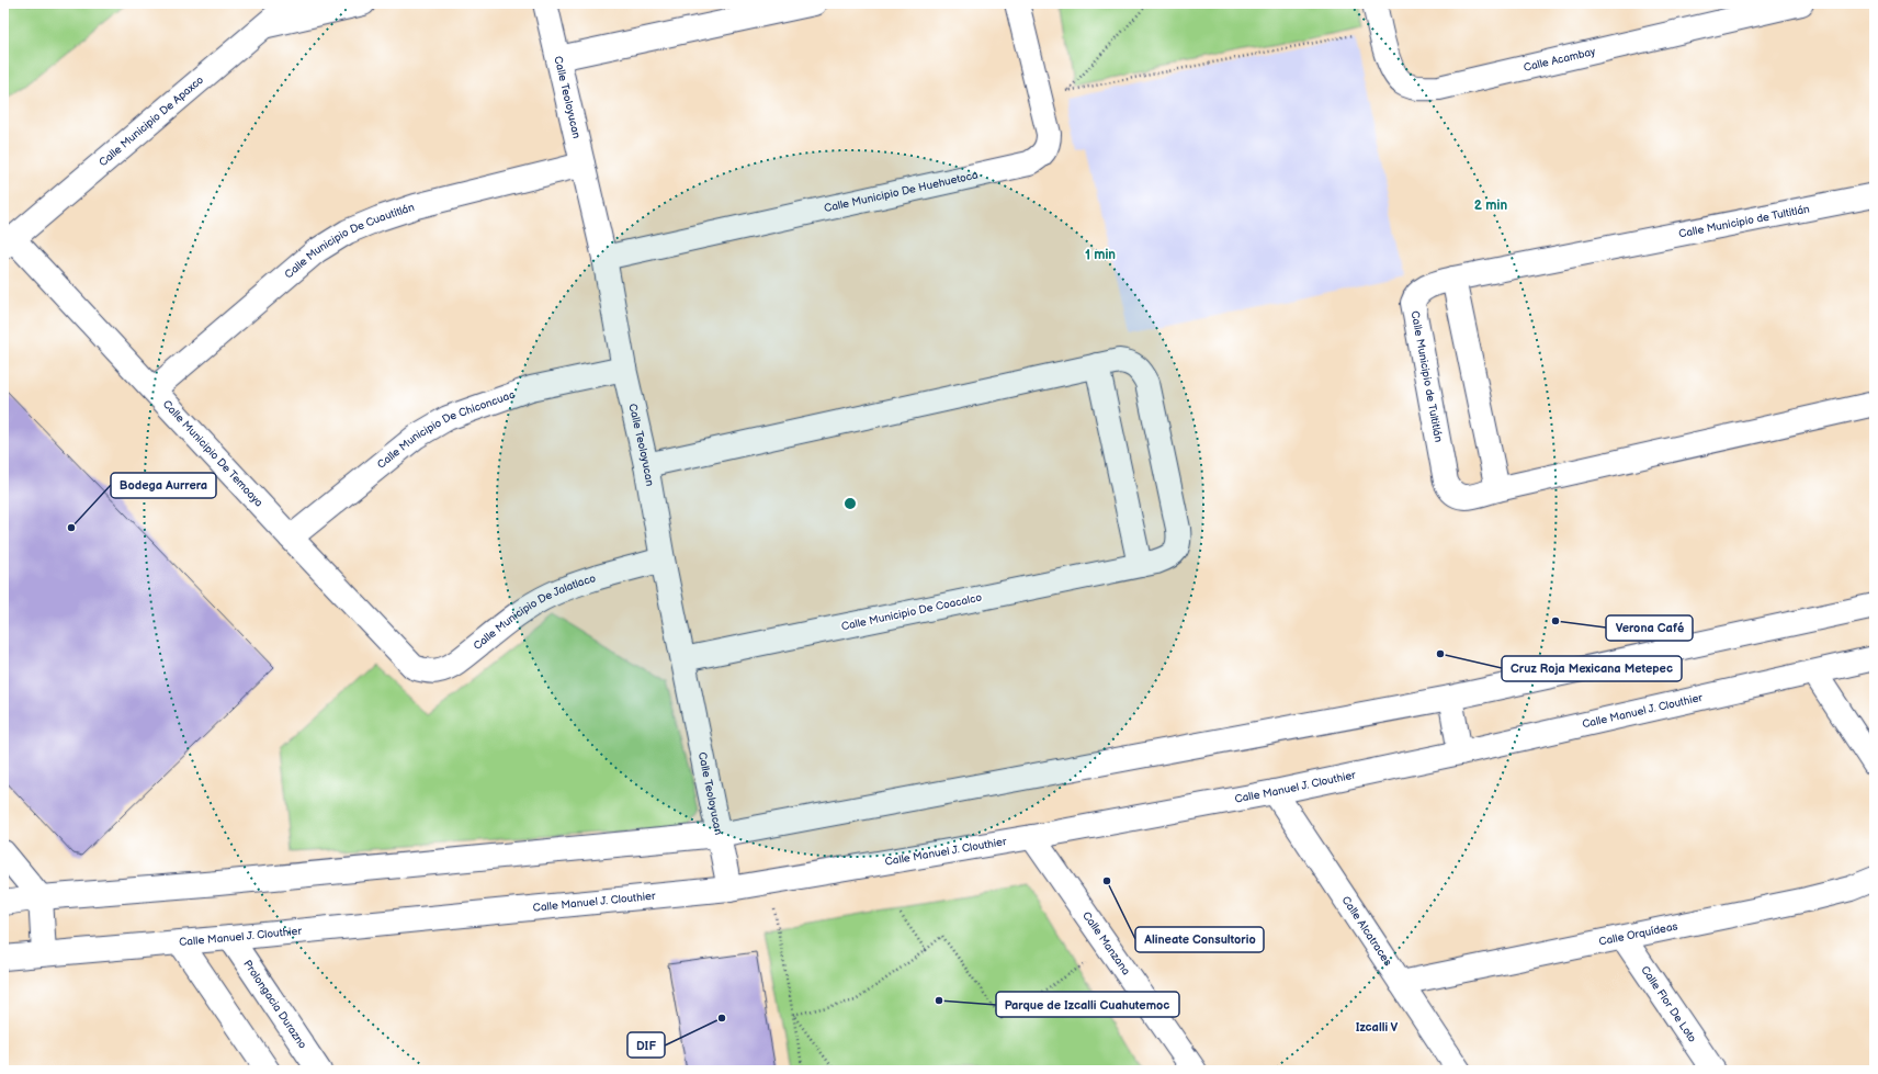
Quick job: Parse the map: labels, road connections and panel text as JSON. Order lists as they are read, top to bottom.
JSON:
{
  "streets": {
    "street": [
      "Calle Acambay",
      "Calle Teoloyucan",
      "Calle Municipio De Apaxco",
      "Calle Municipio De Huehuetoca",
      "Calle Municipio de Tultitlán",
      "Calle Municipio De Cuautitlán",
      "Calle Municipio De Chiconcuac",
      "Calle Municipio De Temoaya",
      "Calle Municipio De Coacalco",
      "Calle Municipio De Jalatlaco",
      "Calle Manuel J. Clouthier",
      "Calle Alcatraces",
      "Calle Orquídeas",
      "Calle Manzana",
      "Calle Flor De Loto",
      "Prolongacia Durazno"
    ]
  },
  "crossings": [
    ["Calle Teoloyucan", "Calle Municipio De Huehuetoca"],
    ["Calle Teoloyucan", "Calle Municipio De Cuautitlán"],
    ["Calle Teoloyucan", "Calle Municipio De Chiconcuac"],
    ["Calle Teoloyucan", "Calle Municipio De Coacalco"],
    ["Calle Teoloyucan", "Calle Municipio De Jalatlaco"],
    ["Calle Teoloyucan", "Calle Manuel J. Clouthier"],
    ["Calle Municipio De Apaxco", "Calle Municipio De Temoaya"],
    ["Calle Municipio De Cuautitlán", "Calle Municipio De Temoaya"],
    ["Calle Municipio De Chiconcuac", "Calle Municipio De Temoaya"],
    ["Calle Municipio De Temoaya", "Calle Municipio De Jalatlaco"],
    ["Calle Manuel J. Clouthier", "Calle Alcatraces"],
    ["Calle Manuel J. Clouthier", "Calle Manzana"],
    ["Calle Manuel J. Clouthier", "Prolongacia Durazno"],
    ["Calle Alcatraces", "Calle Orquídeas"],
    ["Calle Orquídeas", "Calle Flor De Loto"]
  ],
  "districts": ["Izcalli V"],
  "places": [
    "Bodega Aurrera",
    "Verona Café",
    "Cruz Roja Mexicana Metepec",
    "Alineate Consultorio",
    "Parque de Izcalli Cuahutemoc",
    "DIF"
  ],
  "rings": ["2 min", "1 min"]
}
